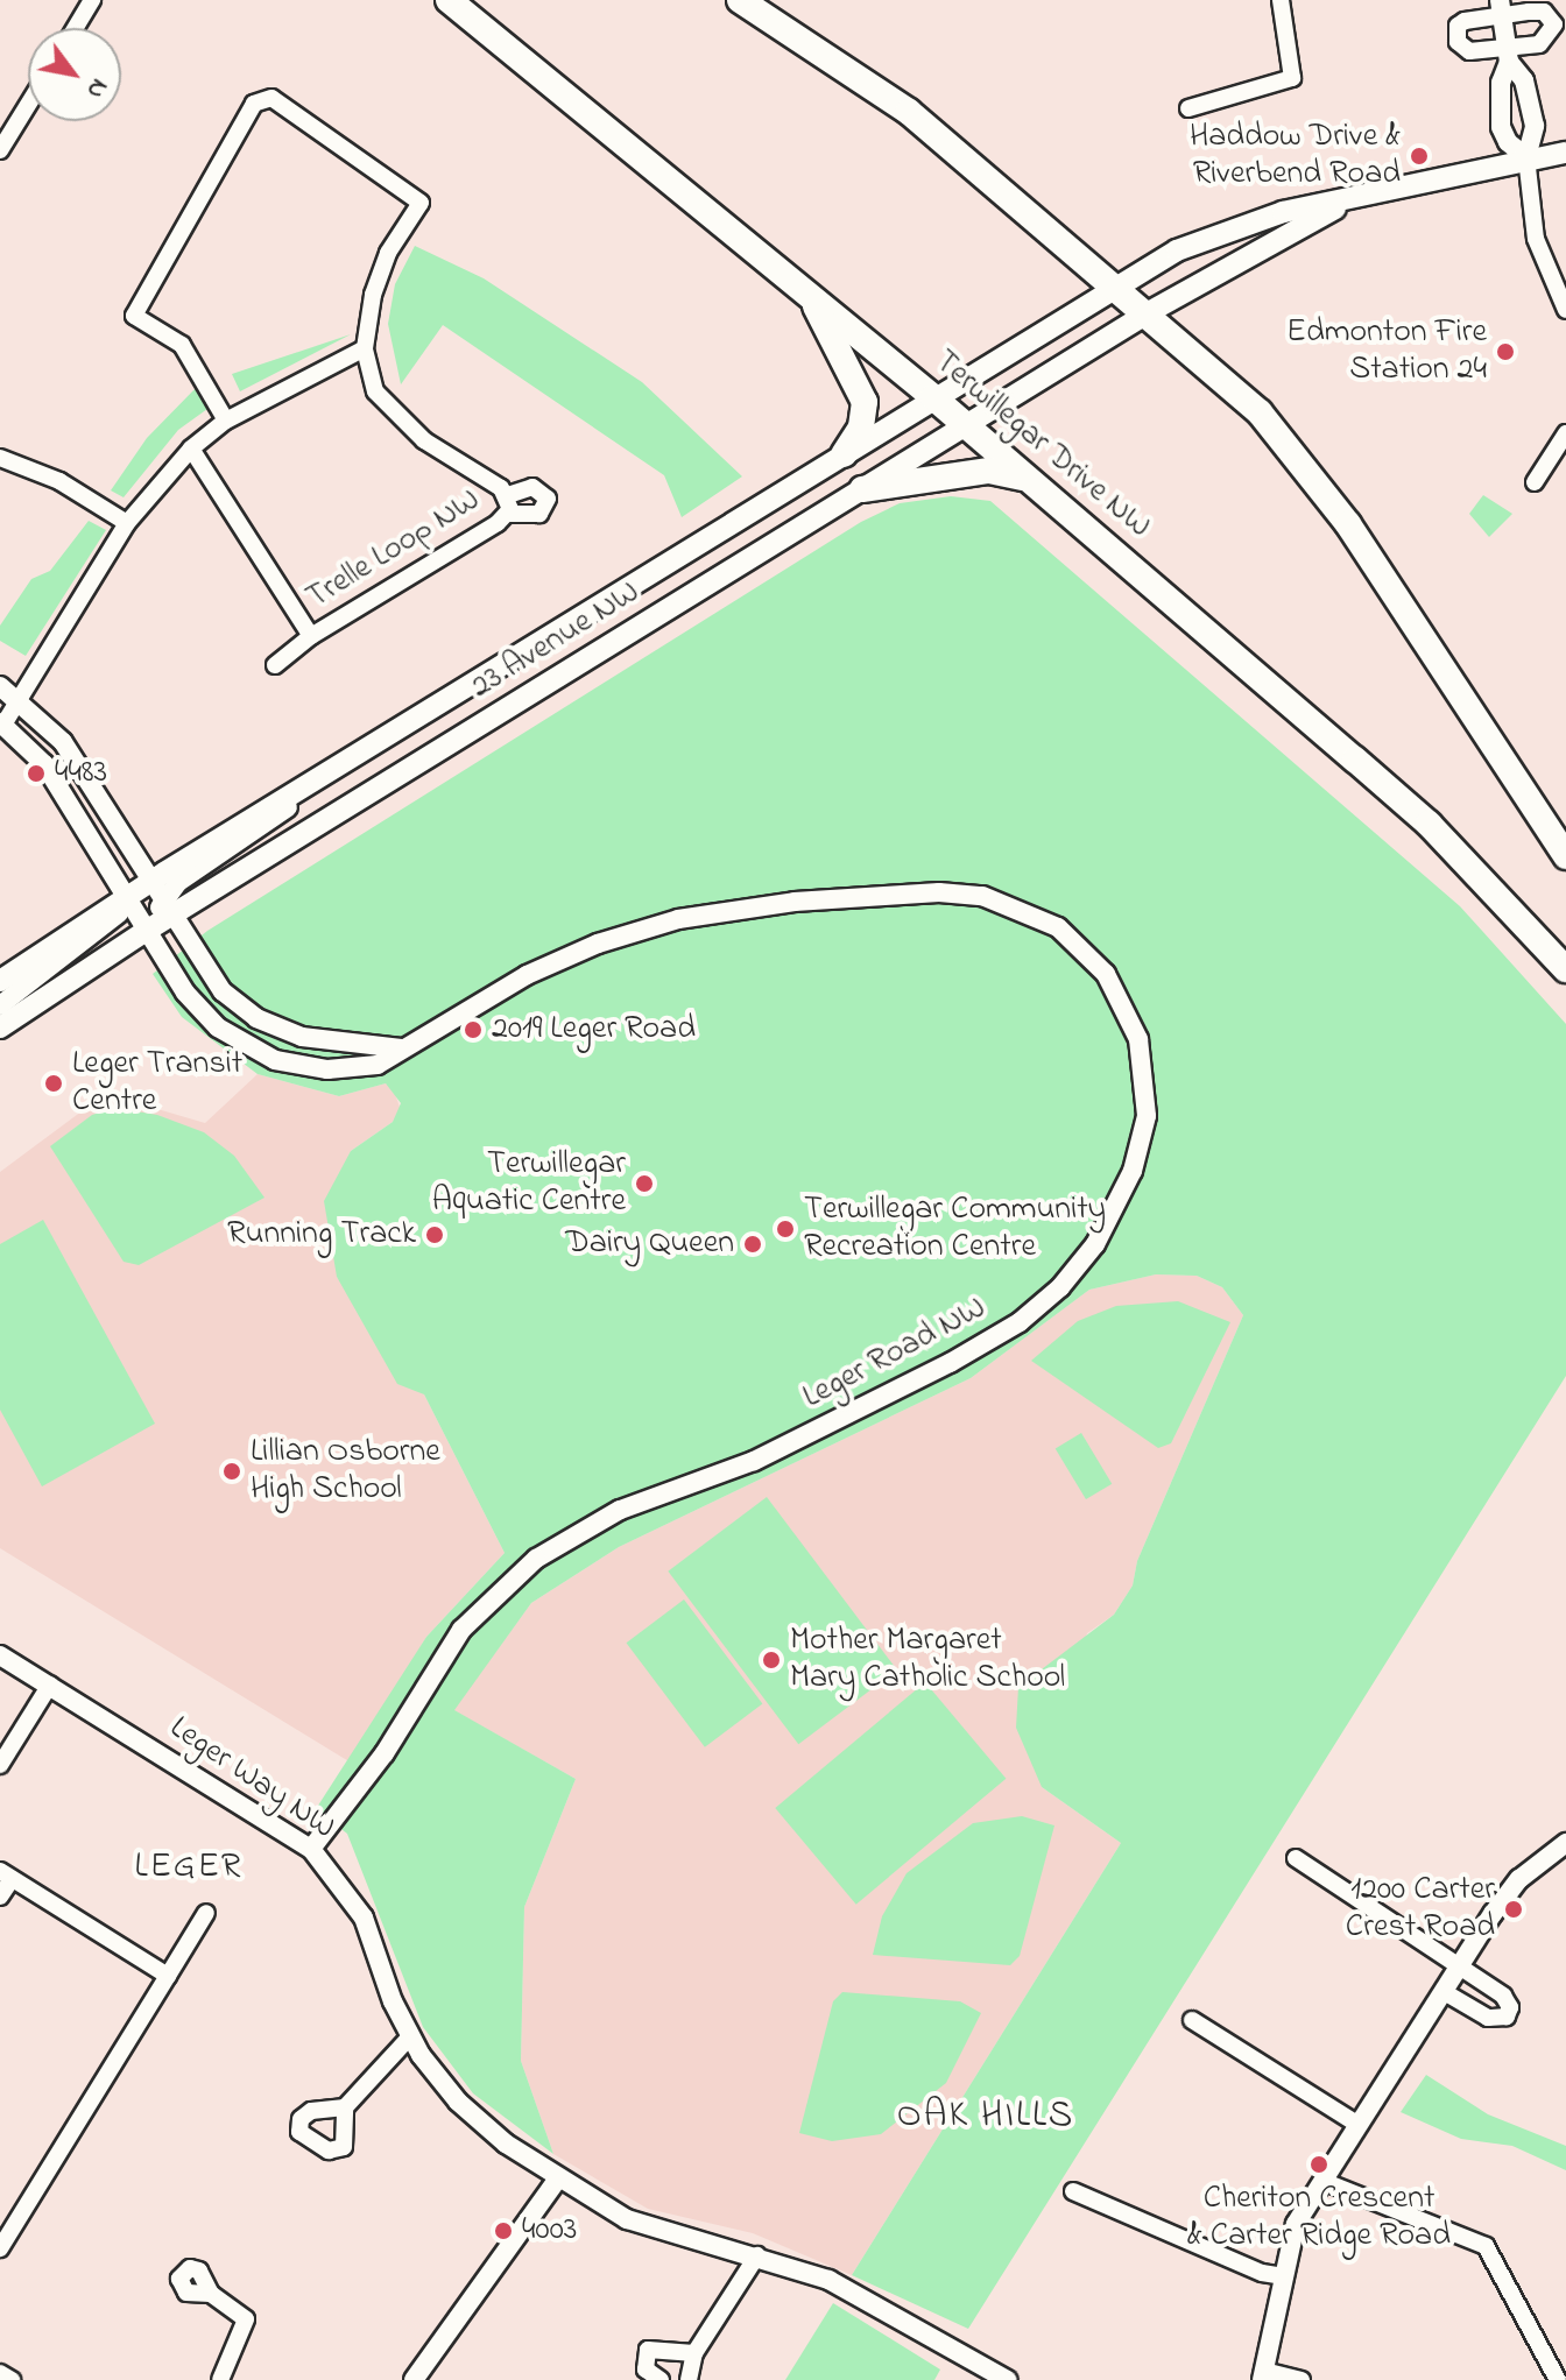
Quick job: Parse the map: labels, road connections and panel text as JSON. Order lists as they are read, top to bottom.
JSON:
{
  "streets": {
    "main road": ["Terwillegar Drive NW", "23 Avenue NW"],
    "street": ["Trelle Loop NW", "Leger Road NW", "Leger Way NW"]
  },
  "crossings": [
    ["Terwillegar Drive NW", "23 Avenue NW"],
    ["23 Avenue NW", "Leger Road NW"],
    ["Leger Road NW", "Leger Way NW"]
  ],
  "districts": ["LEGER", "OAK HILLS"],
  "places": [
    "Haddow Drive & Riverbend Road",
    "Edmonton Fire Station 24",
    "4483",
    "2019 Leger Road",
    "Leger Transit Centre",
    "Terwillegar Aquatic Centre",
    "Terwillegar Community Recreation Centre",
    "Running Track",
    "Dairy Queen",
    "Lillian Osborne High School",
    "Mother Margaret Mary Catholic School",
    "1200 Carter Crest Road",
    "Cheriton Crescent & Carter Ridge Road",
    "4003"
  ],
  "north": "bottom right"
}
